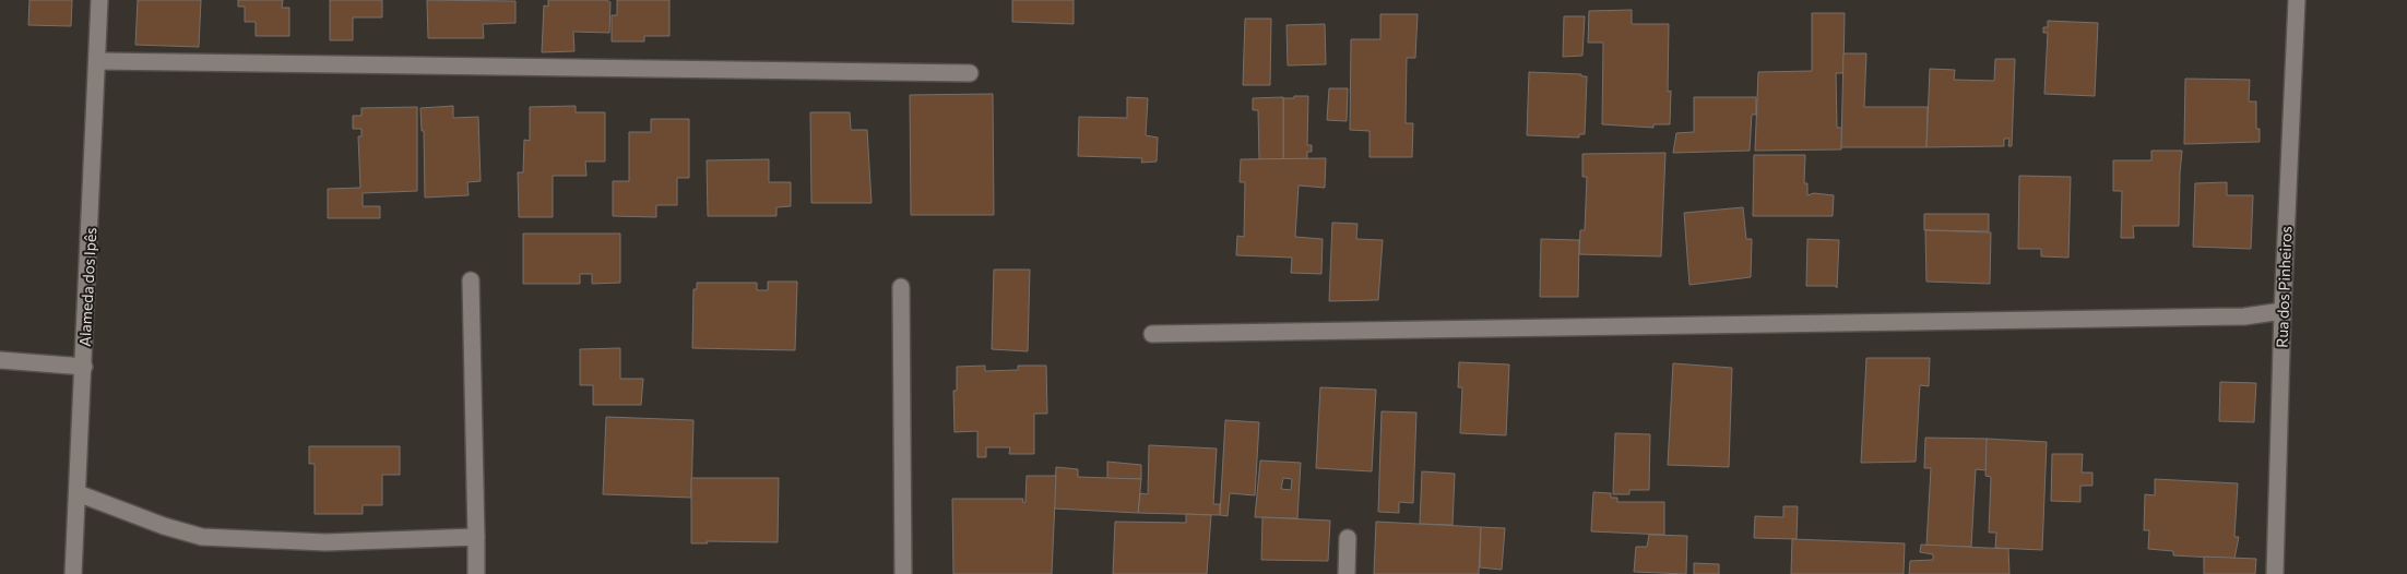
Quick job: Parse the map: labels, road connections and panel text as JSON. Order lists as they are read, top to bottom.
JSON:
{
  "streets": {
    "street": ["Alameda dos Ipês", "Rua dos Pinheiros"]
  }
}
